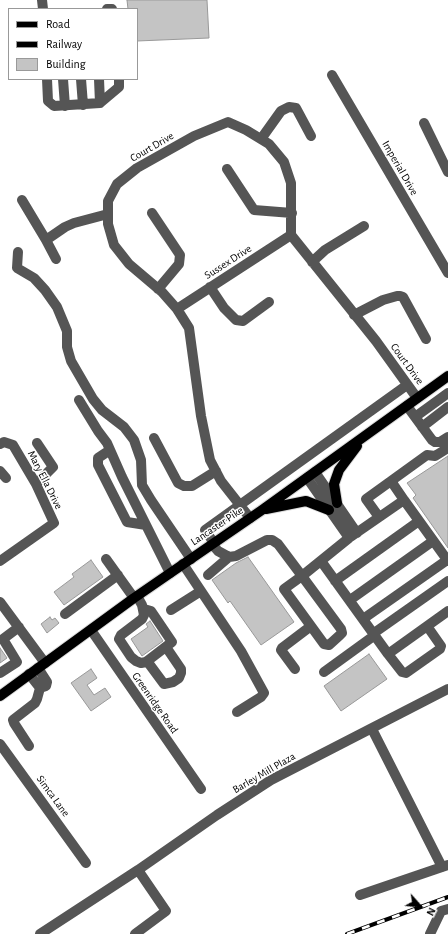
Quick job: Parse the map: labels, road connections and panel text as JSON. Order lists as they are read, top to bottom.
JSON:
{
  "streets": {
    "main road": ["Lancaster Pike"],
    "street": [
      "Court Drive",
      "Imperial Drive",
      "Sussex Drive",
      "Mary Ella Drive",
      "Greenridge Road",
      "Barley Mill Plaza",
      "Simca Lane"
    ]
  },
  "crossings": [
    ["Court Drive", "Sussex Drive"],
    ["Court Drive", "Lancaster Pike"],
    ["Lancaster Pike", "Greenridge Road"]
  ],
  "legend": ["Road", "Railway", "Building"],
  "north": "bottom right"
}
